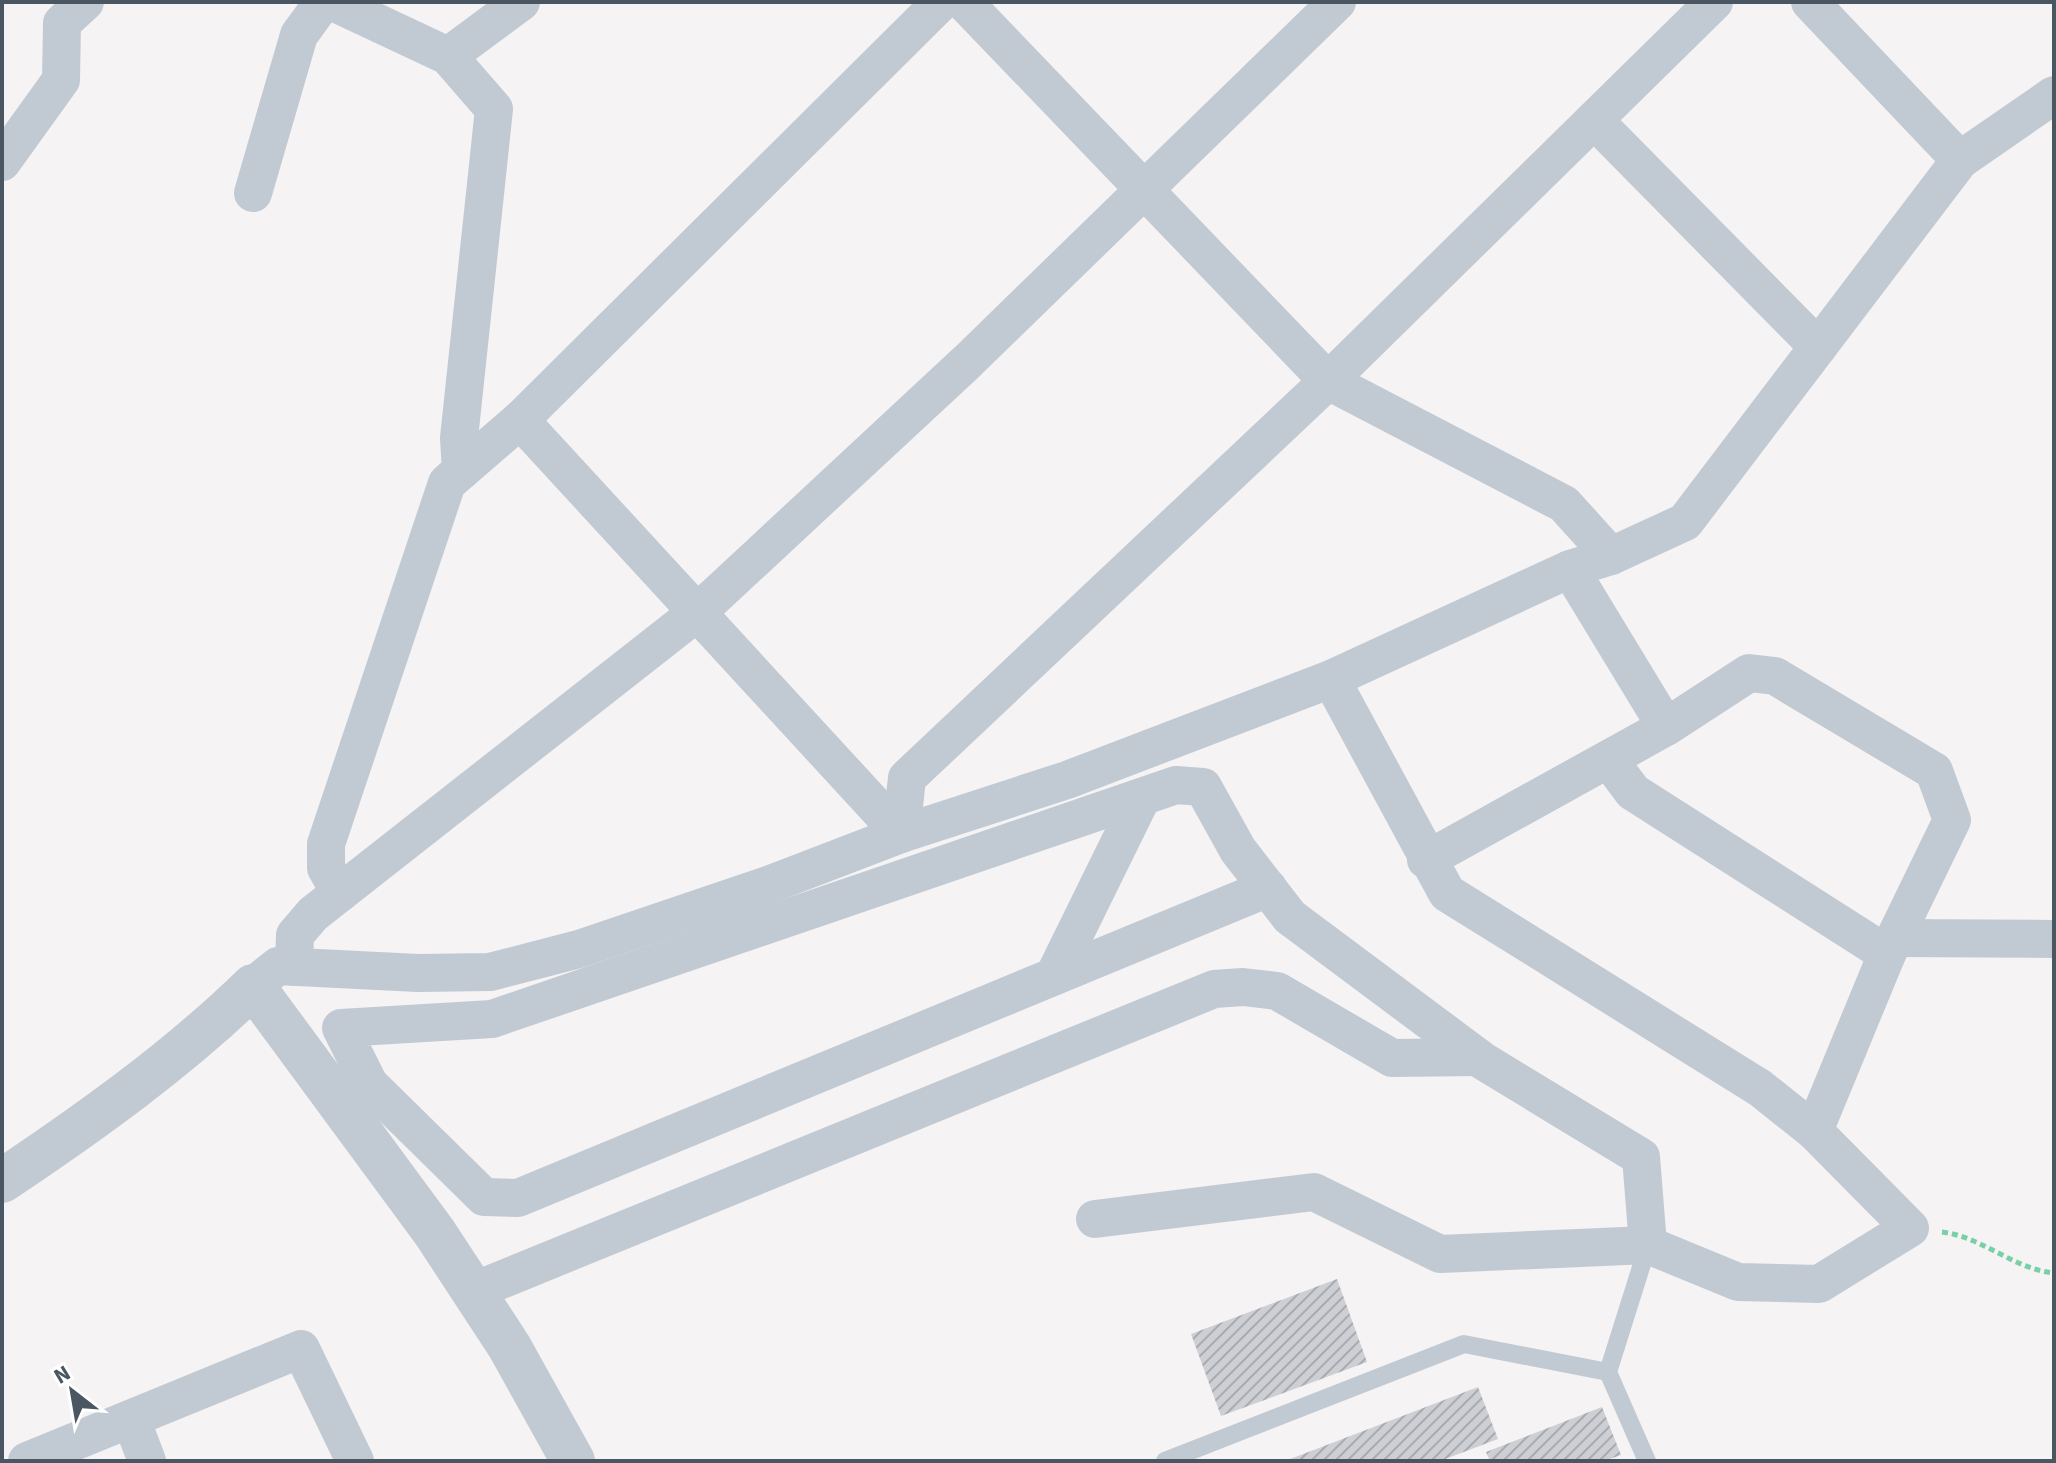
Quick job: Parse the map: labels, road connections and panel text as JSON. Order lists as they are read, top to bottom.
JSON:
{
  "north": "top left"
}
